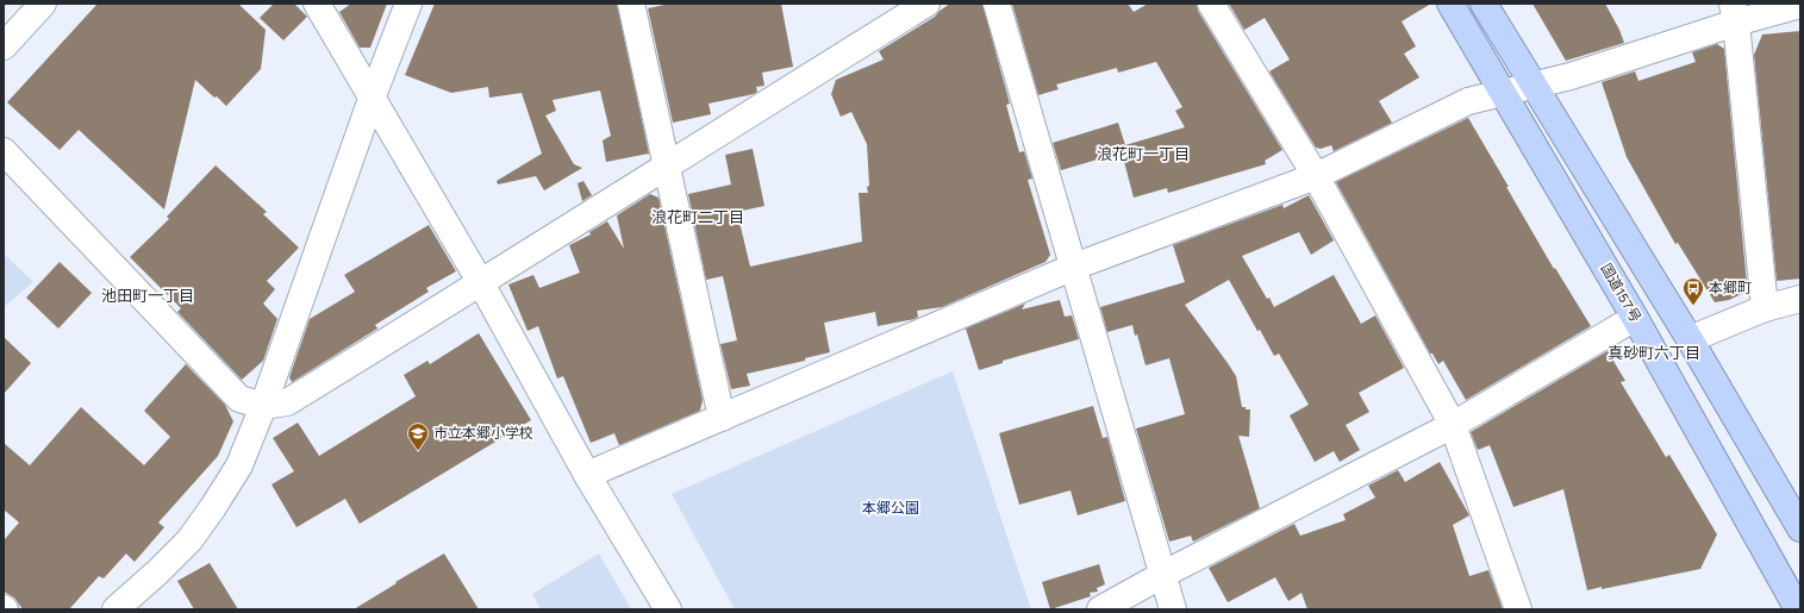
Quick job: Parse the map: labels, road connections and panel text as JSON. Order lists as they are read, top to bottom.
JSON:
{
  "streets": {
    "highway": ["国道157号"]
  },
  "districts": [
    "浪花町一丁目",
    "浪花町二丁目",
    "池田町一丁目",
    "真砂町六丁目"
  ],
  "parks": ["本郷公園"],
  "places": {
    "bus stop": ["本郷町"],
    "school or university": ["市立本郷小学校"]
  }
}
